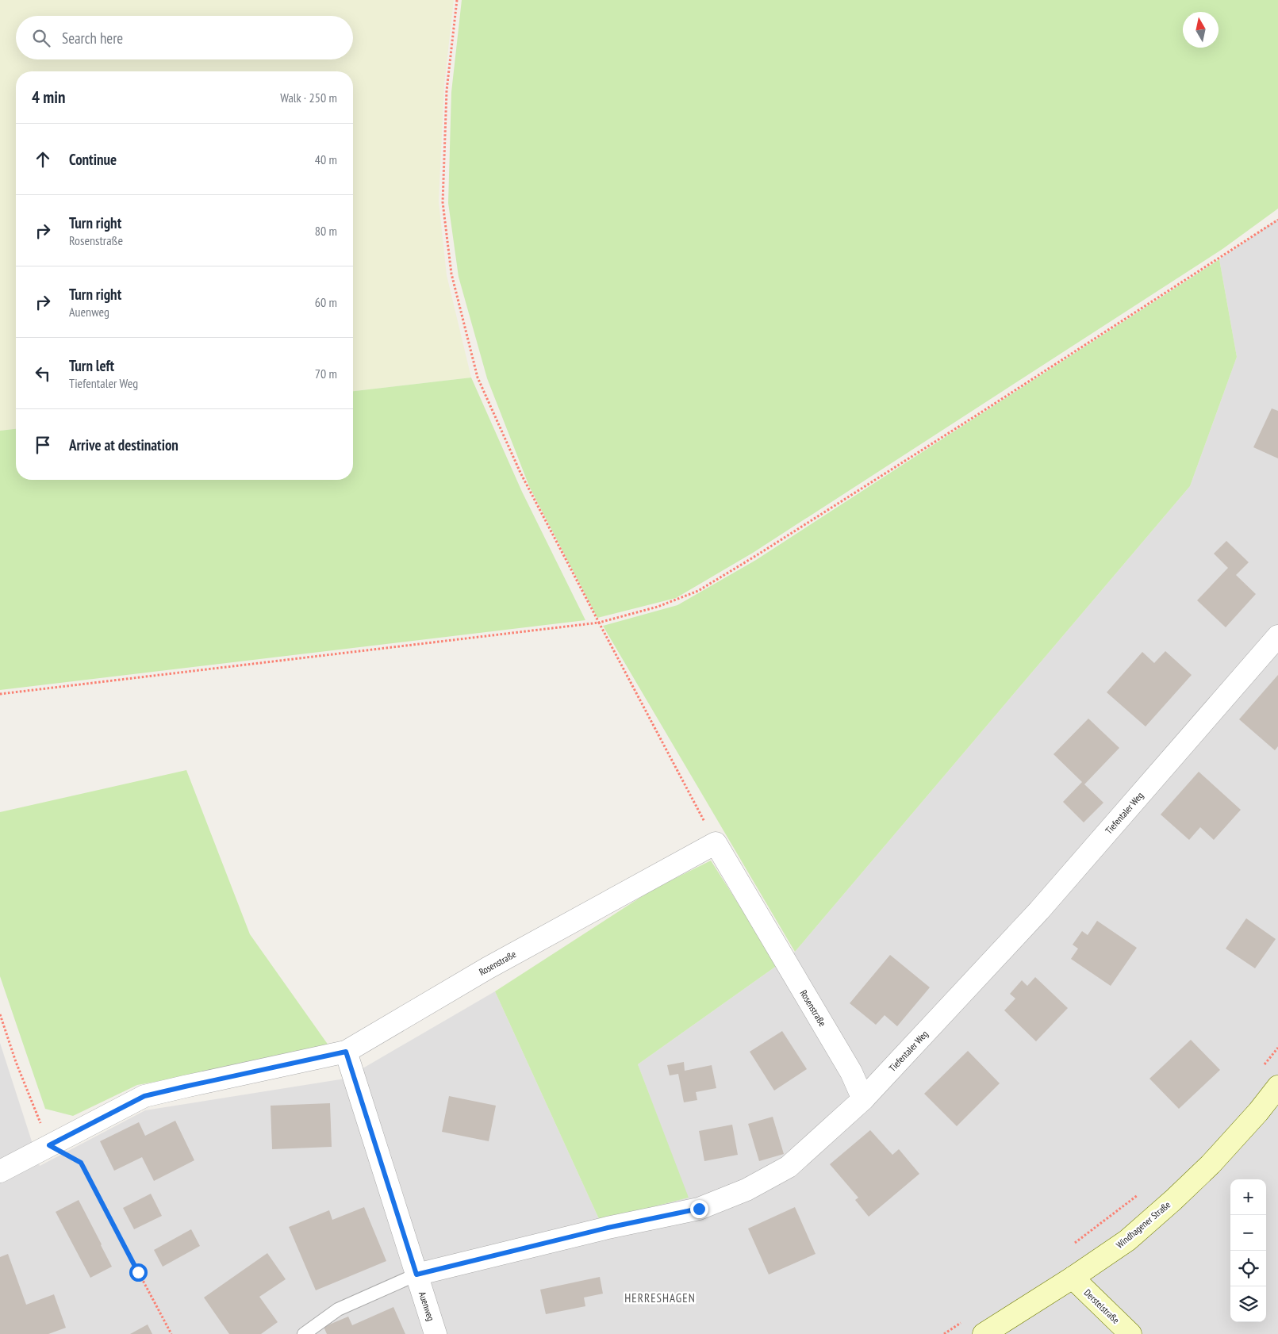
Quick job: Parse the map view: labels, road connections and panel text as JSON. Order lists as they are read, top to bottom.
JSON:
{
  "streets": {
    "main road": ["Windhagener Straße", "Derstelstraße"],
    "street": ["Tiefentaler Weg", "Rosenstraße", "Auenweg"]
  },
  "crossings": [
    ["Tiefentaler Weg", "Rosenstraße"],
    ["Tiefentaler Weg", "Auenweg"],
    ["Rosenstraße", "Auenweg"],
    ["Windhagener Straße", "Derstelstraße"]
  ],
  "districts": ["HERRESHAGEN"],
  "north": "top",
  "page": {
    "search": "Search here",
    "heading": ["4 min", "Walk · 250 m"],
    "list": [
      ["Continue", "40 m"],
      ["Turn right", "Rosenstraße", "80 m"],
      ["Turn right", "Auenweg", "60 m"],
      ["Turn left", "Tiefentaler Weg", "70 m"],
      "Arrive at destination"
    ],
    "map_buttons": ["+", "−"]
  }
}
